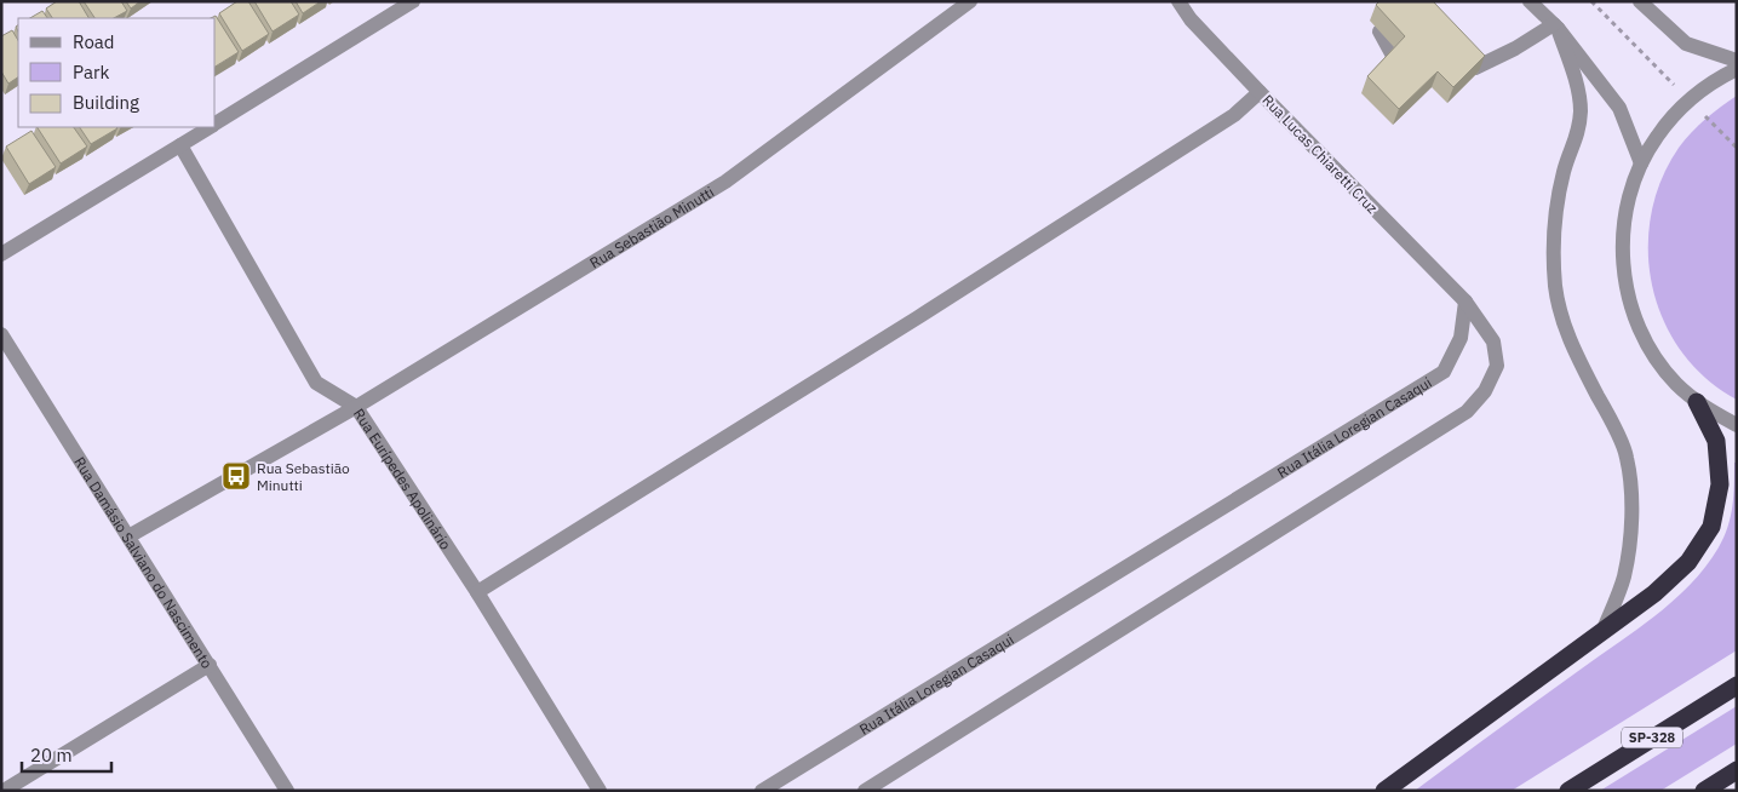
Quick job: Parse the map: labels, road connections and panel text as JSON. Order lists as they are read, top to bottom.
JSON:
{
  "streets": {
    "highway": ["SP-328"],
    "street": [
      "Rua Lucas Chiaretti Cruz",
      "Rua Sebastião Minutti",
      "Rua Itália Loregian Casaqui",
      "Rua Eurípedes Apolinário",
      "Rua Damásio Salviano do Nascimento"
    ]
  },
  "crossings": [
    ["Rua Lucas Chiaretti Cruz", "Rua Itália Loregian Casaqui"],
    ["Rua Sebastião Minutti", "Rua Eurípedes Apolinário"],
    ["Rua Sebastião Minutti", "Rua Damásio Salviano do Nascimento"]
  ],
  "places": {
    "bus stop": ["Rua Sebastião Minutti"]
  },
  "legend": ["Road", "Park", "Building"],
  "scale_bar": "20 m"
}
